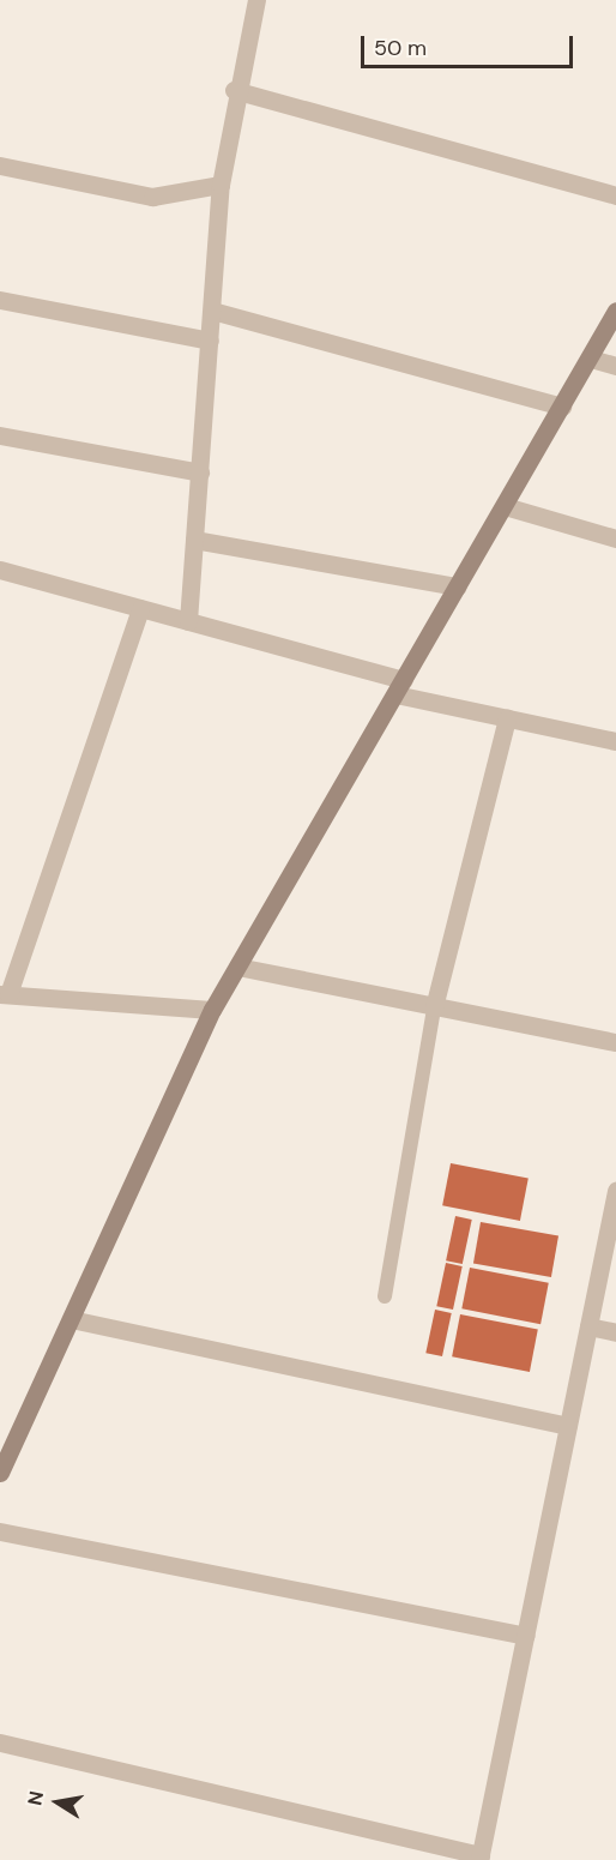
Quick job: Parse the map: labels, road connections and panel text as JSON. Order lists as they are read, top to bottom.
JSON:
{
  "scale_bar": "50 m",
  "north": "left"
}
